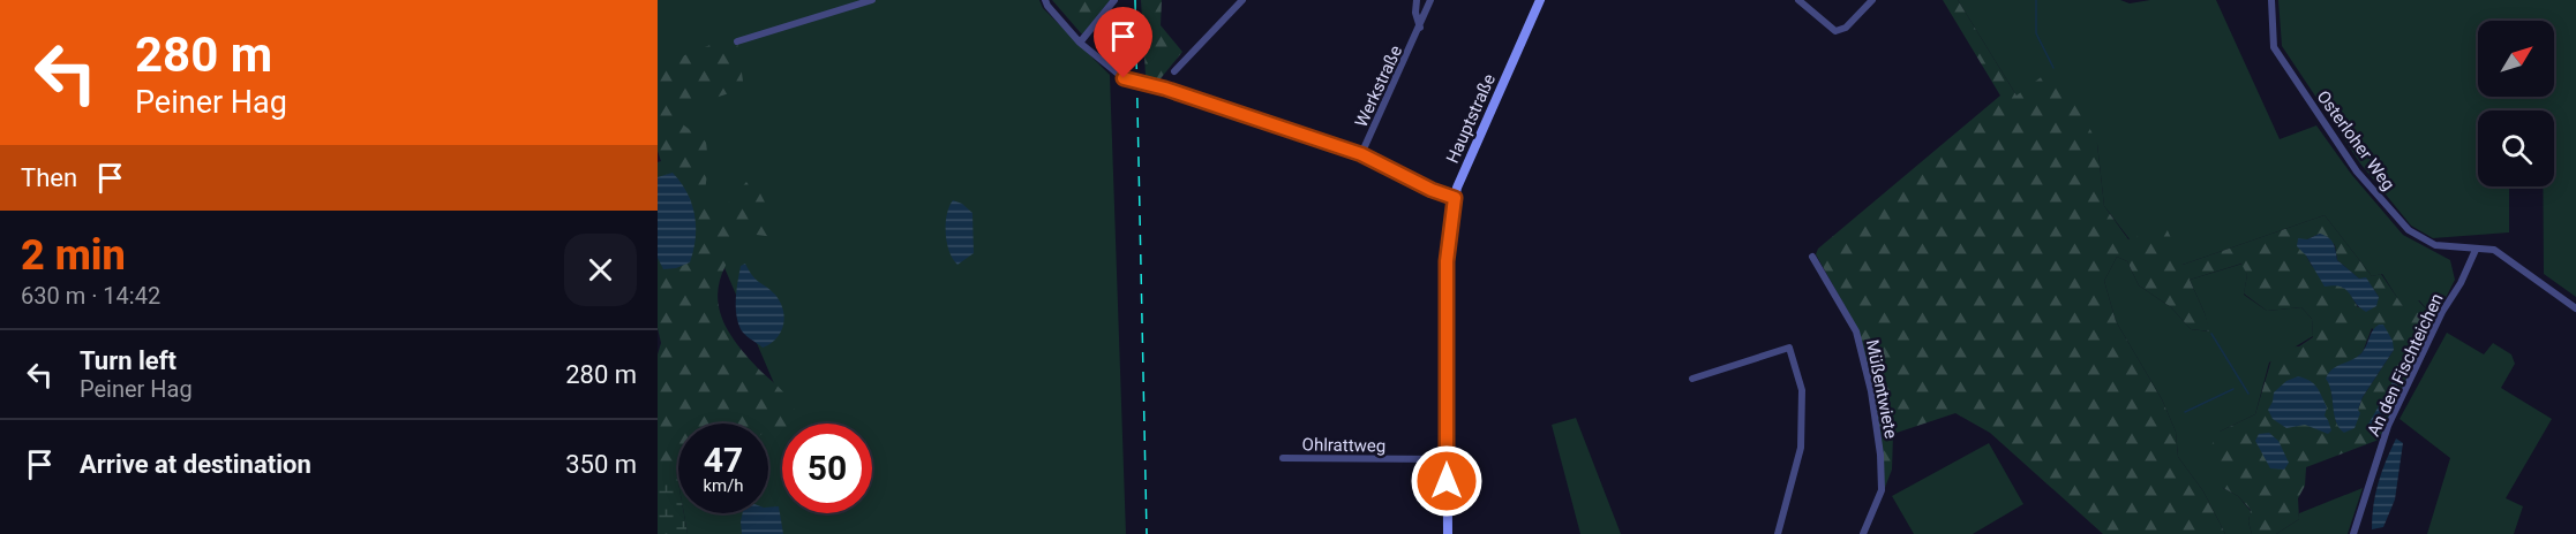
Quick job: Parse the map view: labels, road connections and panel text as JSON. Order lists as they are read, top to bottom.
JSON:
{
  "streets": {
    "main road": ["Hauptstraße"],
    "street": [
      "Werkstraße",
      "Osterloher Weg",
      "An den Fischteichen",
      "Müßentwiete",
      "Ohlrattweg"
    ]
  },
  "crossings": [
    ["Hauptstraße", "Ohlrattweg"],
    ["Osterloher Weg", "An den Fischteichen"]
  ],
  "north": "top right",
  "page": {
    "turn": ["280 m", "Peiner Hag"],
    "then": "Then",
    "heading": ["2 min", "630 m · 14:42"],
    "list": [
      {
        "name": "Turn left",
        "note": "Peiner Hag",
        "value": "280 m"
      },
      {
        "name": "Arrive at destination",
        "value": "350 m"
      }
    ],
    "speed": "47 km/h",
    "limit": "50"
  }
}
